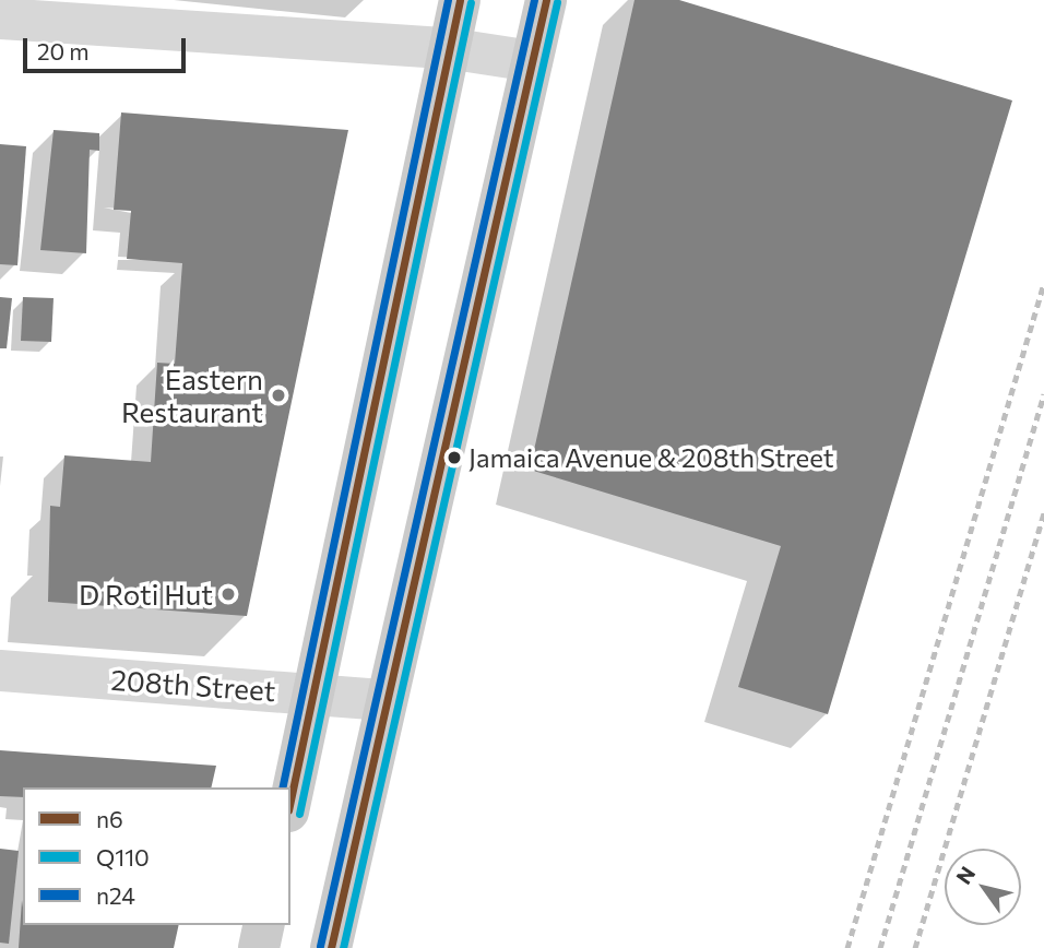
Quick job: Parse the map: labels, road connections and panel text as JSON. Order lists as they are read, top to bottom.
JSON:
{
  "streets": {
    "street": ["208th Street"]
  },
  "places": ["Eastern Restaurant", "Jamaica Avenue & 208th Street", "D Roti Hut"],
  "lines": ["transit line n6", "transit line n24", "transit line Q110"],
  "legend": ["n6", "Q110", "n24"],
  "scale_bar": "20 m",
  "north": "top left"
}
